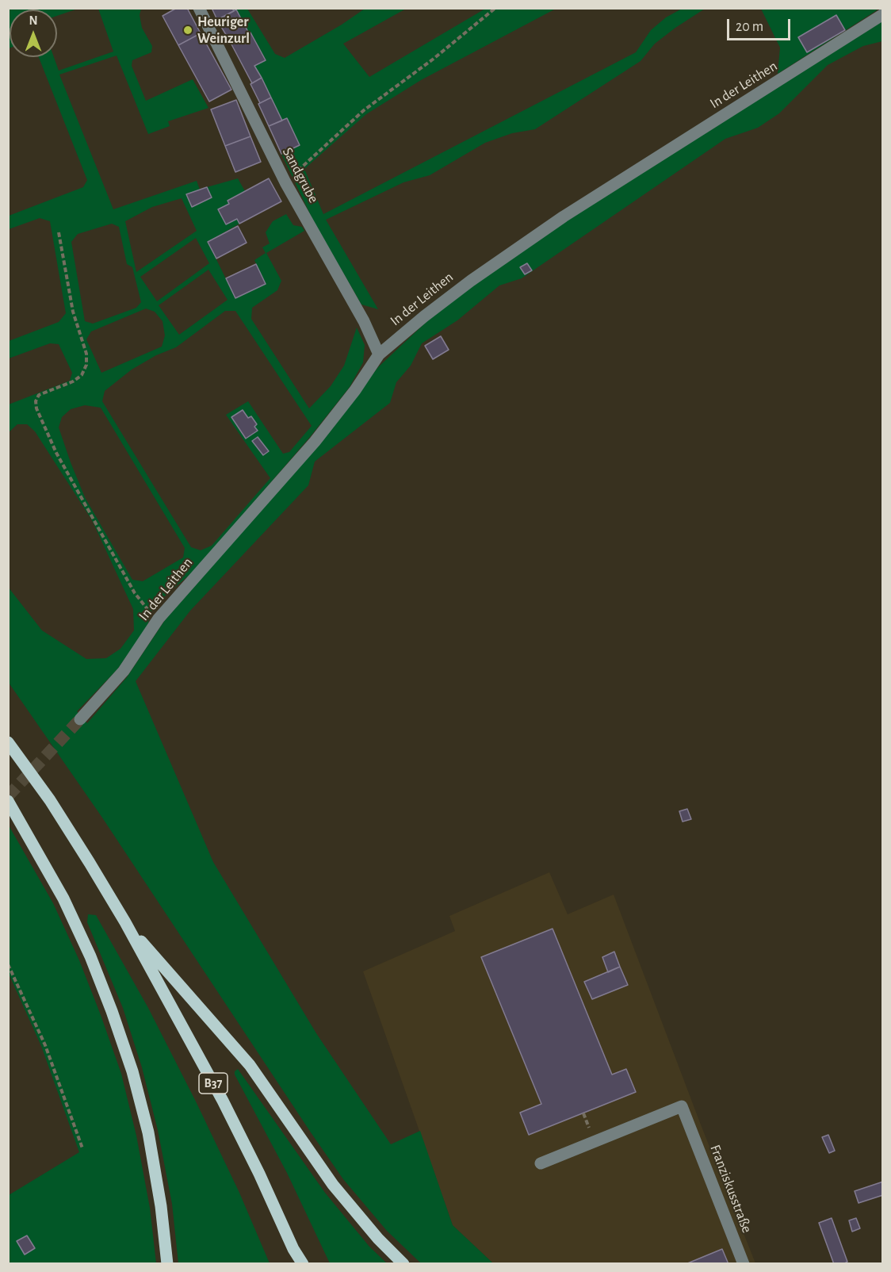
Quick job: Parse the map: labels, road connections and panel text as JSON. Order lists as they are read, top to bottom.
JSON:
{
  "streets": {
    "main road": ["B37"],
    "street": ["In der Leithen", "Sandgrube", "Franziskusstraße"]
  },
  "crossings": [
    ["In der Leithen", "Sandgrube"]
  ],
  "places": ["Heuriger Weinzurl"],
  "scale_bar": "20 m",
  "north": "top"
}
